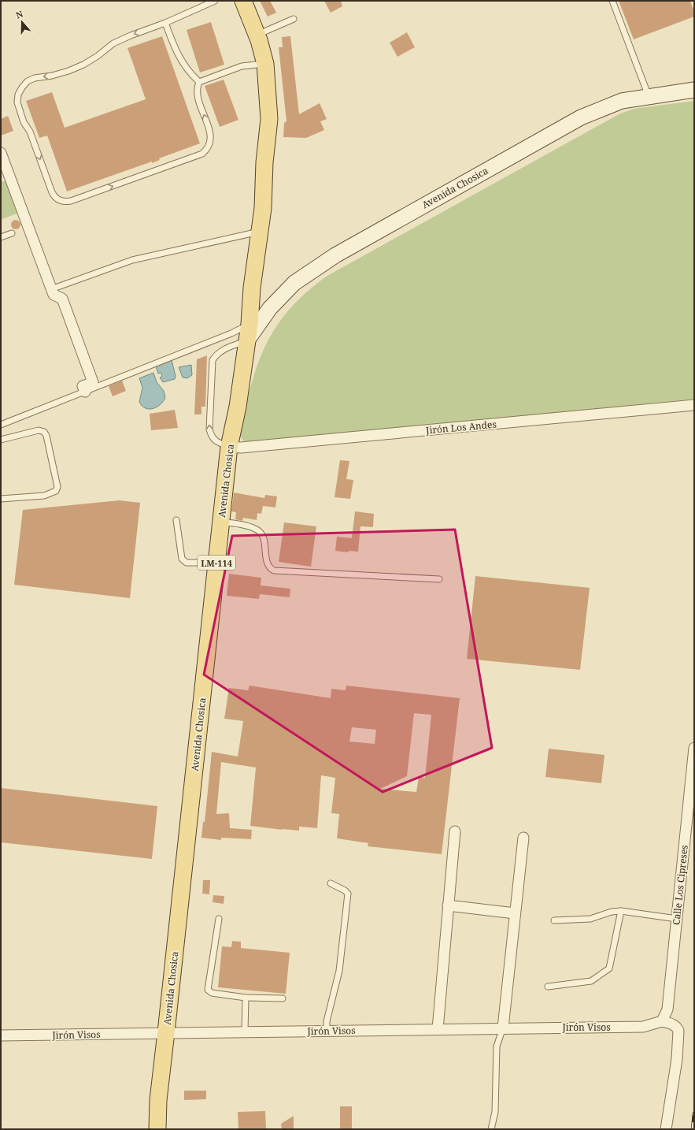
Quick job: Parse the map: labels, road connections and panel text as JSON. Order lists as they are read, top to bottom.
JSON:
{
  "streets": {
    "main road": ["Avenida Chosica", "LM-114"],
    "street": ["Jirón Los Andes", "Calle Los Cipreses", "Jirón Visos"]
  },
  "crossings": [
    ["Avenida Chosica", "Jirón Los Andes"],
    ["Avenida Chosica", "Jirón Visos"],
    ["Calle Los Cipreses", "Jirón Visos"]
  ],
  "north": "top"
}
